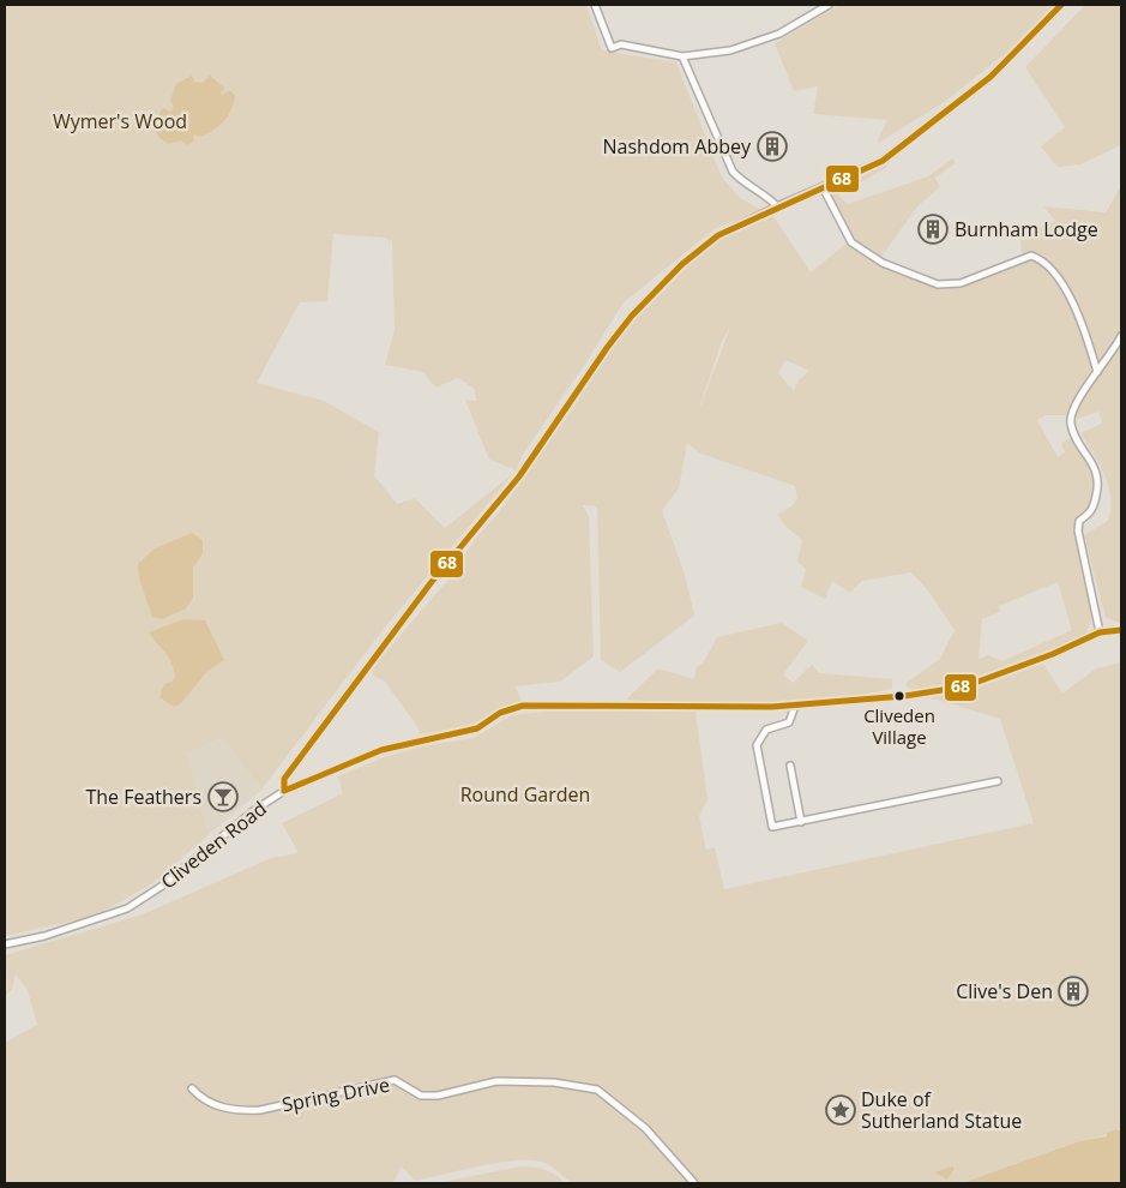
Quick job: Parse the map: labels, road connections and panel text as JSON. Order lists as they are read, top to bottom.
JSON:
{
  "streets": {
    "street": ["Cliveden Road", "Spring Drive"]
  },
  "parks": ["Wymer's Wood", "Round Garden"],
  "places": {
    "building": ["Nashdom Abbey", "Burnham Lodge", "Clive's Den"],
    "other": ["Cliveden Village"],
    "bar": ["The Feathers"],
    "place": ["Duke of Sutherland Statue"]
  },
  "lines": ["transit line 68"]
}
